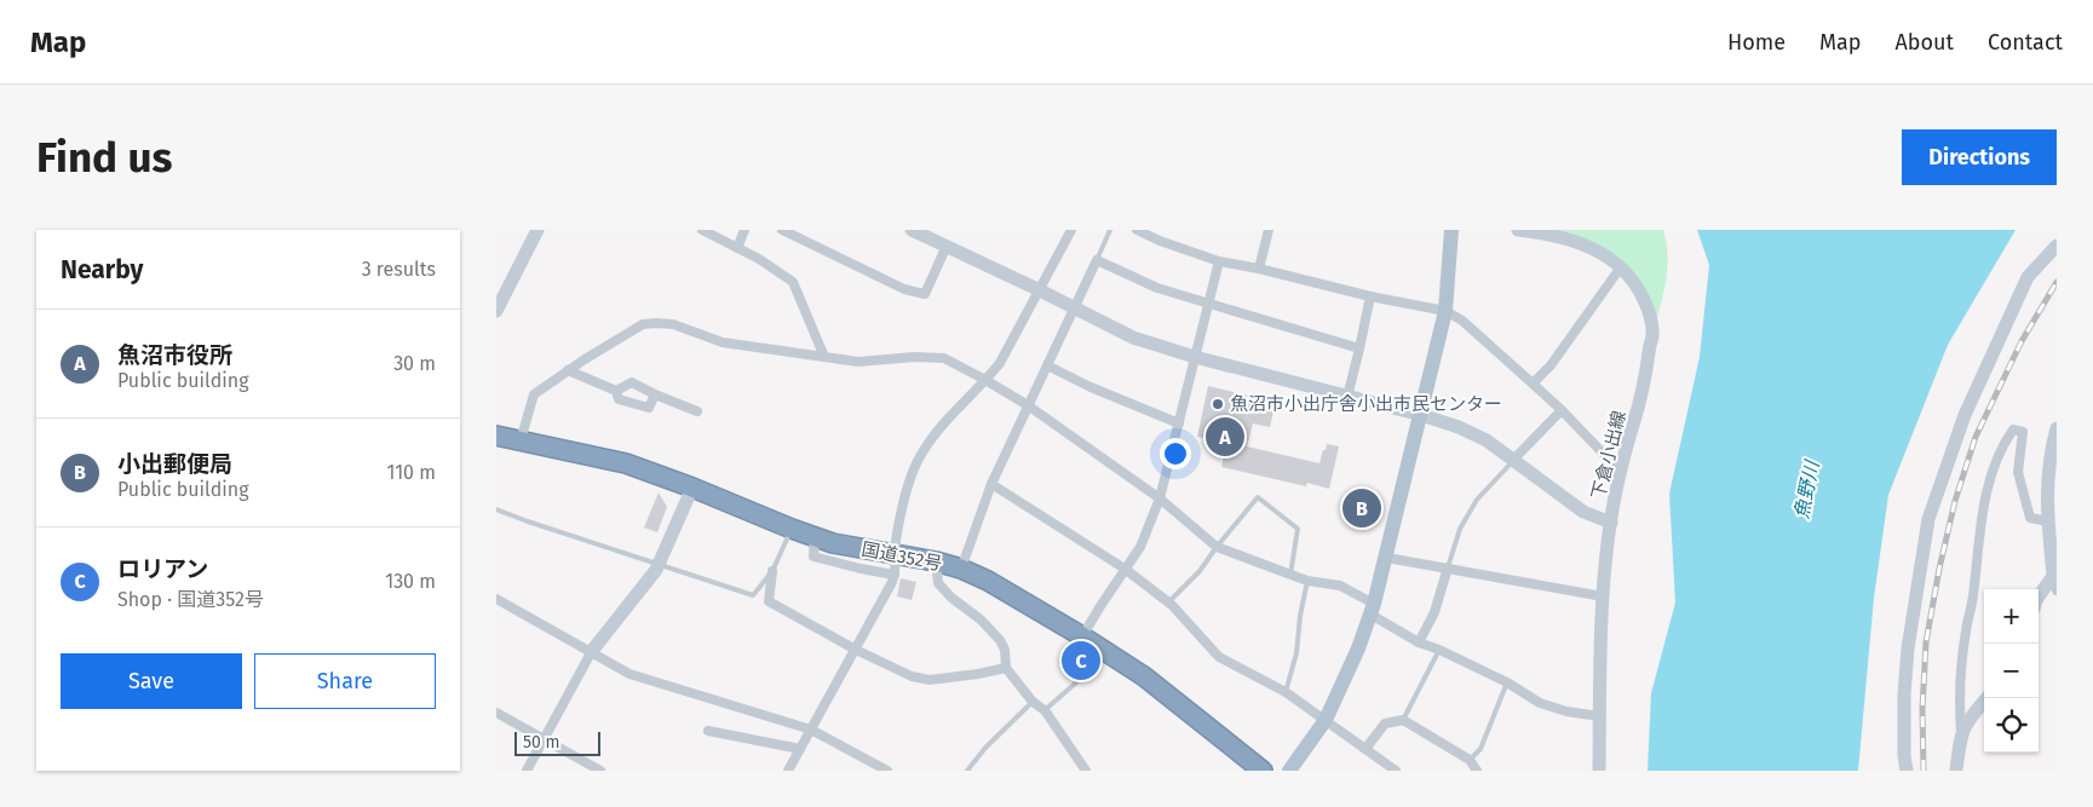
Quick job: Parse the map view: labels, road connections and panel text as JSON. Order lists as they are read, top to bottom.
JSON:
{
  "streets": {
    "highway": ["国道352号"],
    "street": ["下倉小出線"]
  },
  "water": ["魚野川"],
  "places": ["魚沼市小出庁舎小出市民センター"],
  "scale_bar": "50 m",
  "page": {
    "header": "Map",
    "nav": [
      "Home",
      "Map",
      "About",
      "Contact"
    ],
    "buttons": [
      "Directions",
      ["Save", "Share"]
    ],
    "title": "Find us",
    "heading": ["Nearby", "3 results"],
    "list": [
      {
        "mark": "A",
        "name": "魚沼市役所",
        "note": "Public building",
        "value": "30 m"
      },
      {
        "mark": "B",
        "name": "小出郵便局",
        "note": "Public building",
        "value": "110 m"
      },
      {
        "mark": "C",
        "name": "ロリアン",
        "note": "Shop · 国道352号",
        "value": "130 m"
      }
    ],
    "pins": ["A", "B", "C"],
    "map_buttons": ["+", "−"],
    "scale": "50 m"
  }
}
